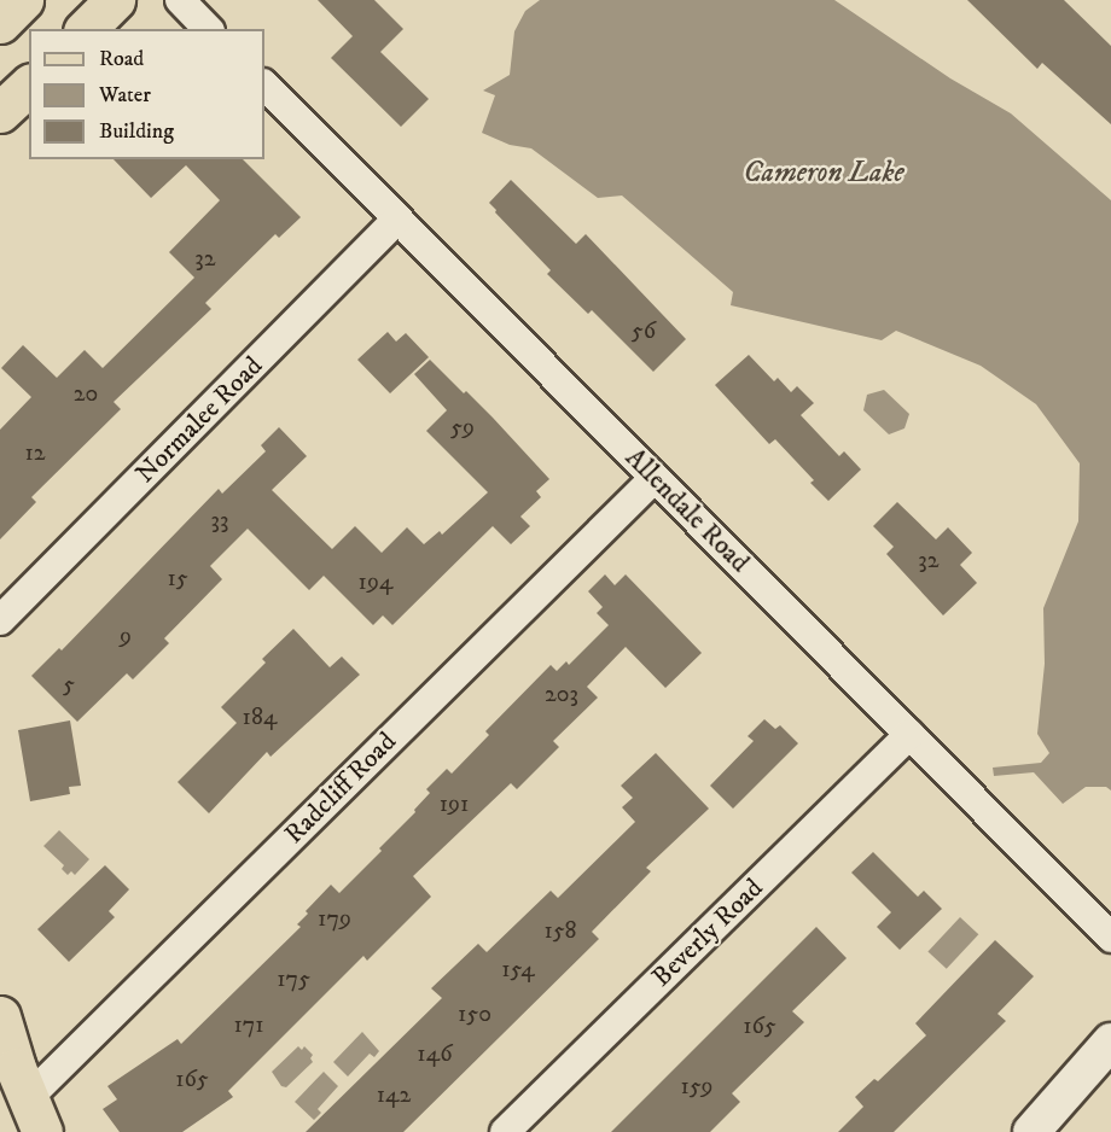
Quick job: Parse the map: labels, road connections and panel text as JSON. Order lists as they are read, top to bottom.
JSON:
{
  "streets": {
    "street": [
      "Normalee Road",
      "Allendale Road",
      "Radcliff Road",
      "Beverly Road"
    ]
  },
  "crossings": [
    ["Normalee Road", "Allendale Road"],
    ["Allendale Road", "Radcliff Road"],
    ["Allendale Road", "Beverly Road"]
  ],
  "water": ["Cameron Lake"],
  "house_numbers": [
    "32",
    "56",
    "20",
    "59",
    "12",
    "33",
    "32",
    "15",
    "194",
    "9",
    "5",
    "203",
    "184",
    "191",
    "179",
    "158",
    "154",
    "175",
    "150",
    "171",
    "165",
    "146",
    "165",
    "159",
    "142"
  ],
  "legend": ["Road", "Water", "Building"]
}
